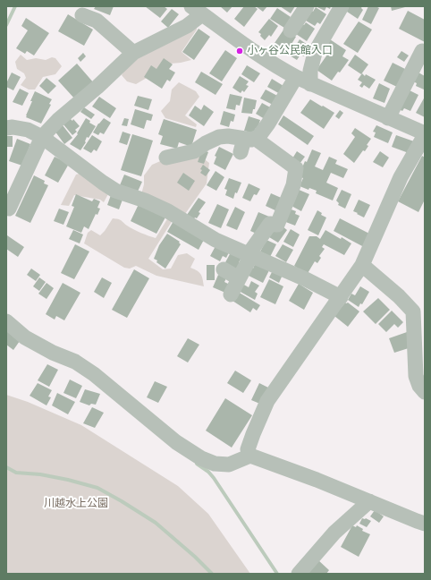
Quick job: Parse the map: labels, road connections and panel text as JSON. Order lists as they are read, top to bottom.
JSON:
{
  "parks": ["川越水上公園"],
  "places": ["小ヶ谷公民館入口"]
}
